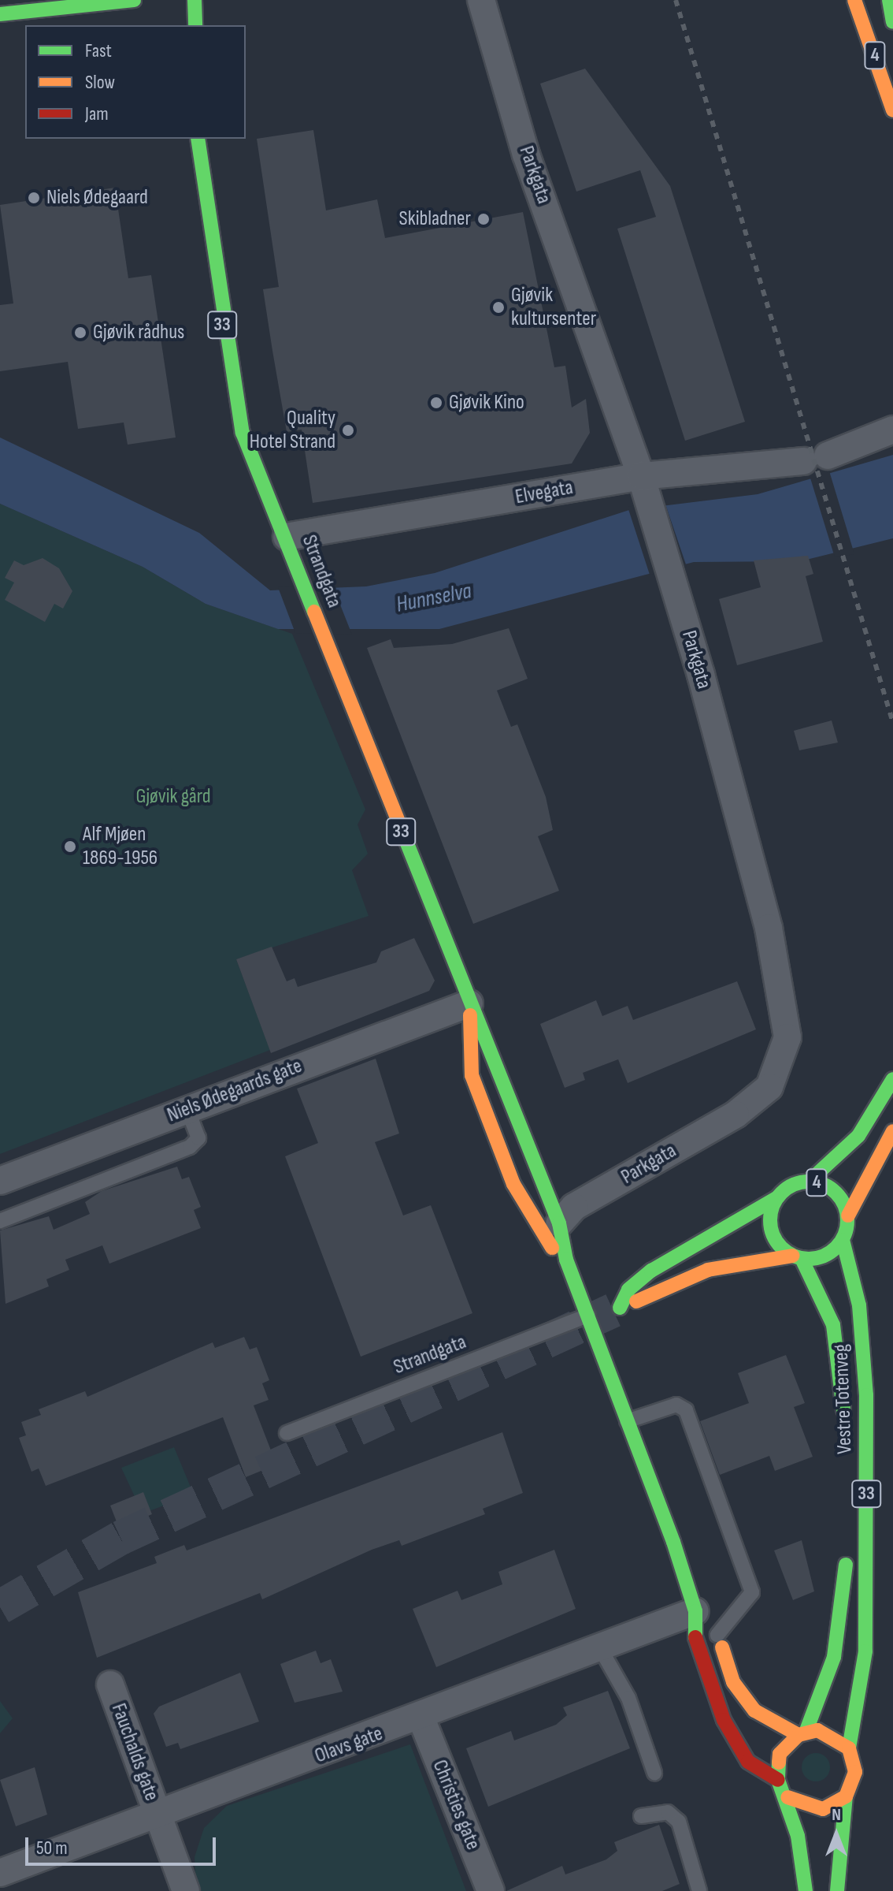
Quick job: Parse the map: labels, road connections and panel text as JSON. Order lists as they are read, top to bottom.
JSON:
{
  "streets": {
    "main road": [
      "4",
      "33",
      "Strandgata",
      "Vestre Totenveg"
    ],
    "street": [
      "Parkgata",
      "Elvegata",
      "Niels Ødegaards gate",
      "Olavs gate",
      "Fauchalds gate",
      "Christies gate"
    ]
  },
  "crossings": [
    ["4", "Vestre Totenveg"],
    ["Parkgata", "Elvegata"],
    ["Parkgata", "Strandgata"],
    ["33", "Strandgata"],
    ["33", "Vestre Totenveg"],
    ["Elvegata", "Strandgata"],
    ["Strandgata", "Niels Ødegaards gate"],
    ["Strandgata", "Vestre Totenveg"],
    ["Strandgata", "Olavs gate"],
    ["Olavs gate", "Fauchalds gate"],
    ["Olavs gate", "Christies gate"]
  ],
  "water": ["Hunnselva"],
  "parks": ["Gjøvik gård"],
  "places": [
    "Niels Ødegaard",
    "Skibladner",
    "Gjøvik kultursenter",
    "Gjøvik rådhus",
    "Gjøvik Kino",
    "Quality Hotel Strand",
    "Alf Mjøen 1869-1956"
  ],
  "legend": ["Fast", "Slow", "Jam"],
  "scale_bar": "50 m",
  "north": "top"
}
